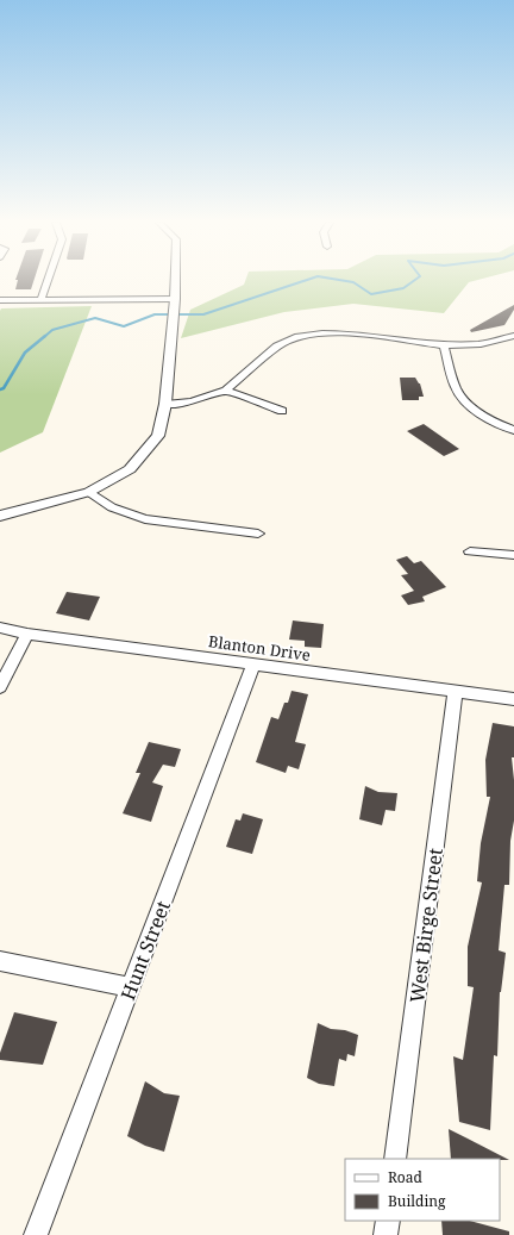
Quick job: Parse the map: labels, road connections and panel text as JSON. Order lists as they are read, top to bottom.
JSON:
{
  "streets": {
    "street": ["Blanton Drive", "West Birge Street", "Hunt Street"]
  },
  "crossings": [
    ["Blanton Drive", "West Birge Street"],
    ["Blanton Drive", "Hunt Street"]
  ],
  "legend": ["Road", "Building"]
}
